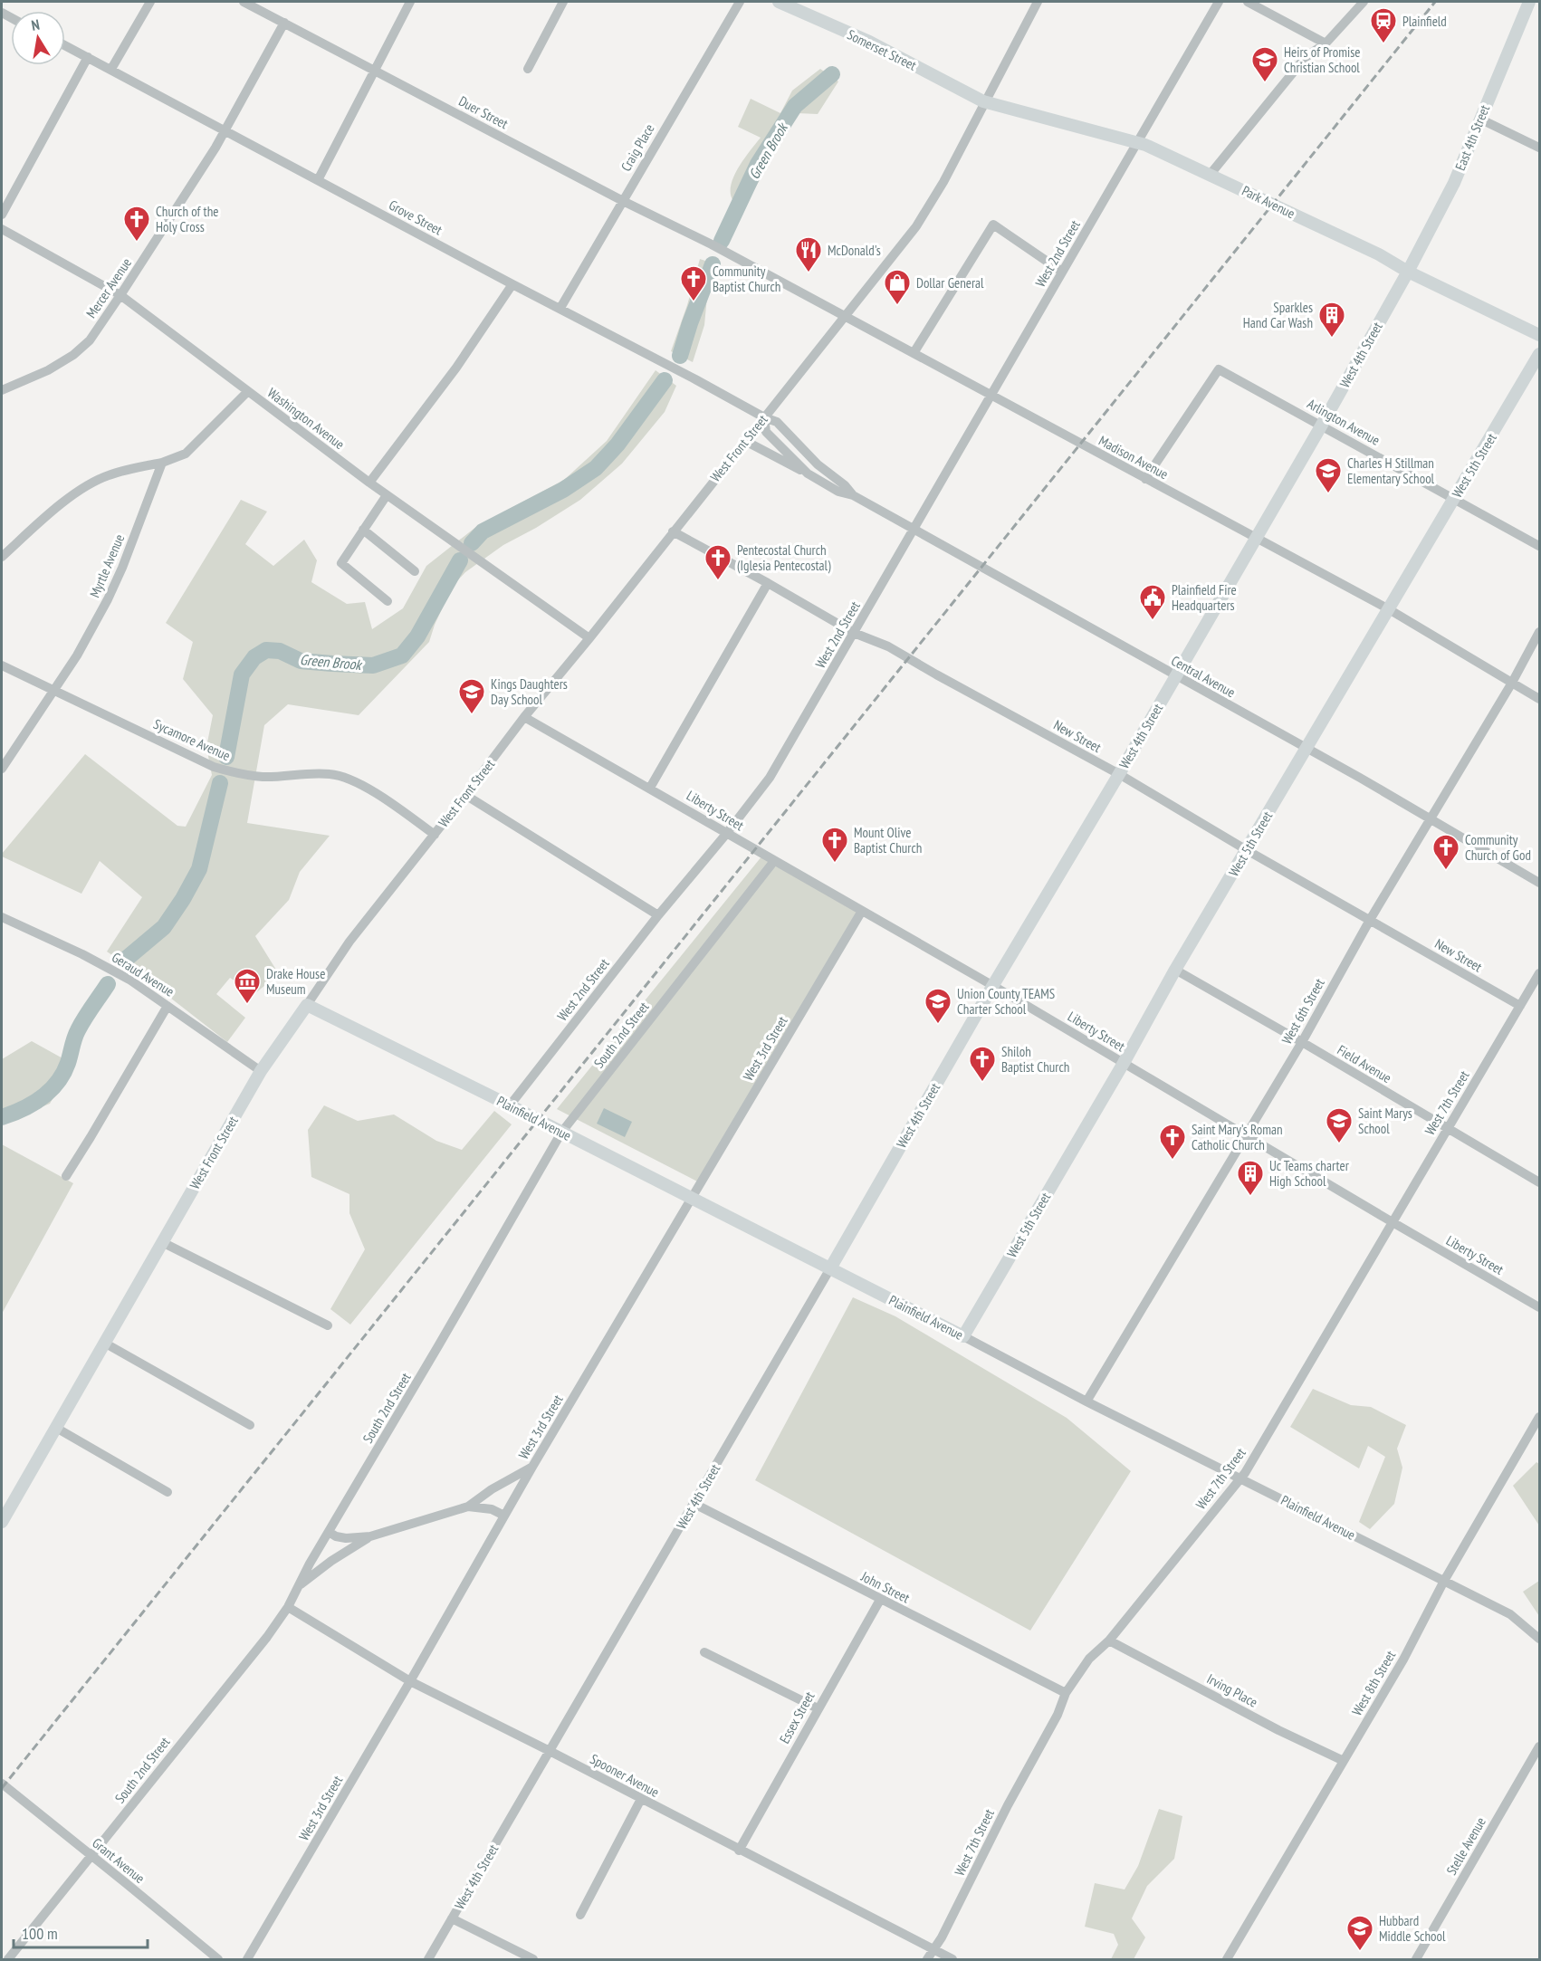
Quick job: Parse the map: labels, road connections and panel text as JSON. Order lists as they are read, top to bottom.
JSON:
{
  "streets": {
    "main road": [
      "Somerset Street",
      "East 4th Street",
      "Park Avenue",
      "West 4th Street",
      "West Front Street",
      "West 5th Street",
      "Plainfield Avenue"
    ],
    "street": [
      "Duer Street",
      "Craig Place",
      "Grove Street",
      "West 2nd Street",
      "Mercer Avenue",
      "Washington Avenue",
      "Arlington Avenue",
      "Madison Avenue",
      "Myrtle Avenue",
      "Central Avenue",
      "New Street",
      "Sycamore Avenue",
      "Liberty Street",
      "Geraud Avenue",
      "West 6th Street",
      "South 2nd Street",
      "West 3rd Street",
      "Field Avenue",
      "West 7th Street",
      "John Street",
      "West 8th Street",
      "Irving Place",
      "Essex Street",
      "Spooner Avenue",
      "Stelle Avenue",
      "Grant Avenue"
    ]
  },
  "crossings": [
    ["Somerset Street", "Park Avenue"],
    ["Somerset Street", "West Front Street"],
    ["Duer Street", "Craig Place"],
    ["Duer Street", "Mercer Avenue"],
    ["Duer Street", "Madison Avenue"],
    ["East 4th Street", "Park Avenue"],
    ["East 4th Street", "West 4th Street"],
    ["Craig Place", "Grove Street"],
    ["Park Avenue", "West 2nd Street"],
    ["Park Avenue", "West 4th Street"],
    ["Park Avenue", "West Front Street"],
    ["Grove Street", "Mercer Avenue"],
    ["Grove Street", "West Front Street"],
    ["Grove Street", "Central Avenue"],
    ["West 2nd Street", "Madison Avenue"],
    ["West 2nd Street", "Central Avenue"],
    ["West 2nd Street", "New Street"],
    ["West 2nd Street", "Liberty Street"],
    ["West 2nd Street", "Plainfield Avenue"],
    ["Mercer Avenue", "Washington Avenue"],
    ["West 4th Street", "Arlington Avenue"],
    ["West 4th Street", "Madison Avenue"],
    ["West 4th Street", "Central Avenue"],
    ["West 4th Street", "New Street"],
    ["West 4th Street", "Liberty Street"],
    ["West 4th Street", "Plainfield Avenue"],
    ["West 4th Street", "John Street"],
    ["West 4th Street", "Spooner Avenue"],
    ["Washington Avenue", "West Front Street"],
    ["Arlington Avenue", "Madison Avenue"],
    ["Arlington Avenue", "West 5th Street"],
    ["West Front Street", "Madison Avenue"],
    ["West Front Street", "Central Avenue"],
    ["West Front Street", "New Street"],
    ["West Front Street", "Sycamore Avenue"],
    ["West Front Street", "Liberty Street"],
    ["West Front Street", "Geraud Avenue"],
    ["West Front Street", "Plainfield Avenue"],
    ["Madison Avenue", "West 5th Street"],
    ["Madison Avenue", "West 6th Street"],
    ["West 5th Street", "Central Avenue"],
    ["West 5th Street", "New Street"],
    ["West 5th Street", "Liberty Street"],
    ["West 5th Street", "Field Avenue"],
    ["West 5th Street", "Plainfield Avenue"],
    ["Myrtle Avenue", "Sycamore Avenue"],
    ["Central Avenue", "West 6th Street"],
    ["New Street", "West 6th Street"],
    ["New Street", "West 7th Street"],
    ["Liberty Street", "West 6th Street"],
    ["Liberty Street", "South 2nd Street"],
    ["Liberty Street", "West 3rd Street"],
    ["Liberty Street", "West 7th Street"],
    ["West 6th Street", "Field Avenue"],
    ["West 6th Street", "Plainfield Avenue"],
    ["South 2nd Street", "Plainfield Avenue"],
    ["South 2nd Street", "Spooner Avenue"],
    ["South 2nd Street", "Grant Avenue"],
    ["West 3rd Street", "Plainfield Avenue"],
    ["West 3rd Street", "Spooner Avenue"],
    ["Field Avenue", "West 7th Street"],
    ["West 7th Street", "Plainfield Avenue"],
    ["West 7th Street", "John Street"],
    ["West 7th Street", "Irving Place"],
    ["West 7th Street", "Spooner Avenue"],
    ["Plainfield Avenue", "West 8th Street"],
    ["John Street", "Essex Street"],
    ["West 8th Street", "Irving Place"],
    ["Essex Street", "Spooner Avenue"]
  ],
  "water": ["Green Brook"],
  "places": {
    "station": ["Plainfield"],
    "school or university": [
      "Heirs of Promise Christian School",
      "Charles H Stillman Elementary School",
      "Kings Daughters Day School",
      "Union County TEAMS Charter School",
      "Saint Marys School",
      "Hubbard Middle School"
    ],
    "church": [
      "Church of the Holy Cross",
      "Community Baptist Church",
      "Pentecostal Church (Iglesia Pentecostal)",
      "Mount Olive Baptist Church",
      "Community Church of God",
      "Shiloh Baptist Church",
      "Saint Mary's Roman Catholic Church"
    ],
    "restaurant": ["McDonald's"],
    "shop": ["Dollar General"],
    "building": ["Sparkles Hand Car Wash", "Uc Teams charter High School"],
    "public building": ["Plainfield Fire Headquarters"],
    "museum": ["Drake House Museum"]
  },
  "scale_bar": "100 m",
  "north": "top"
}
